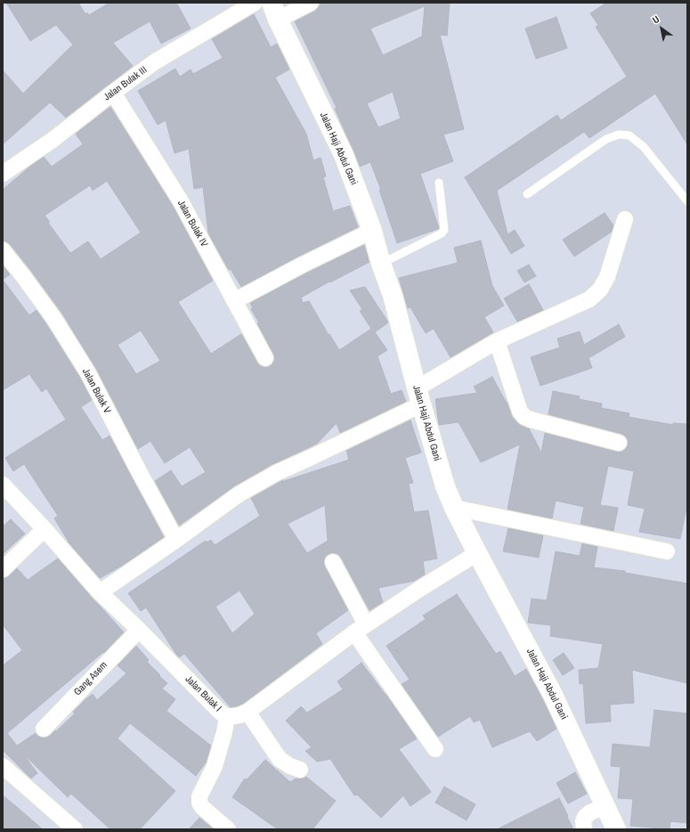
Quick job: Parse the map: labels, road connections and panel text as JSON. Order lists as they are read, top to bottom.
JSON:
{
  "streets": {
    "street": [
      "Jalan Bulak III",
      "Jalan Haji Abdul Gani",
      "Jalan Bulak IV",
      "Jalan Bulak V",
      "Gang Asem",
      "Jalan Bulak I"
    ]
  },
  "crossings": [
    ["Jalan Bulak III", "Jalan Bulak IV"],
    ["Jalan Haji Abdul Gani", "Jalan Bulak I"],
    ["Gang Asem", "Jalan Bulak I"]
  ],
  "north": "top left"
}
